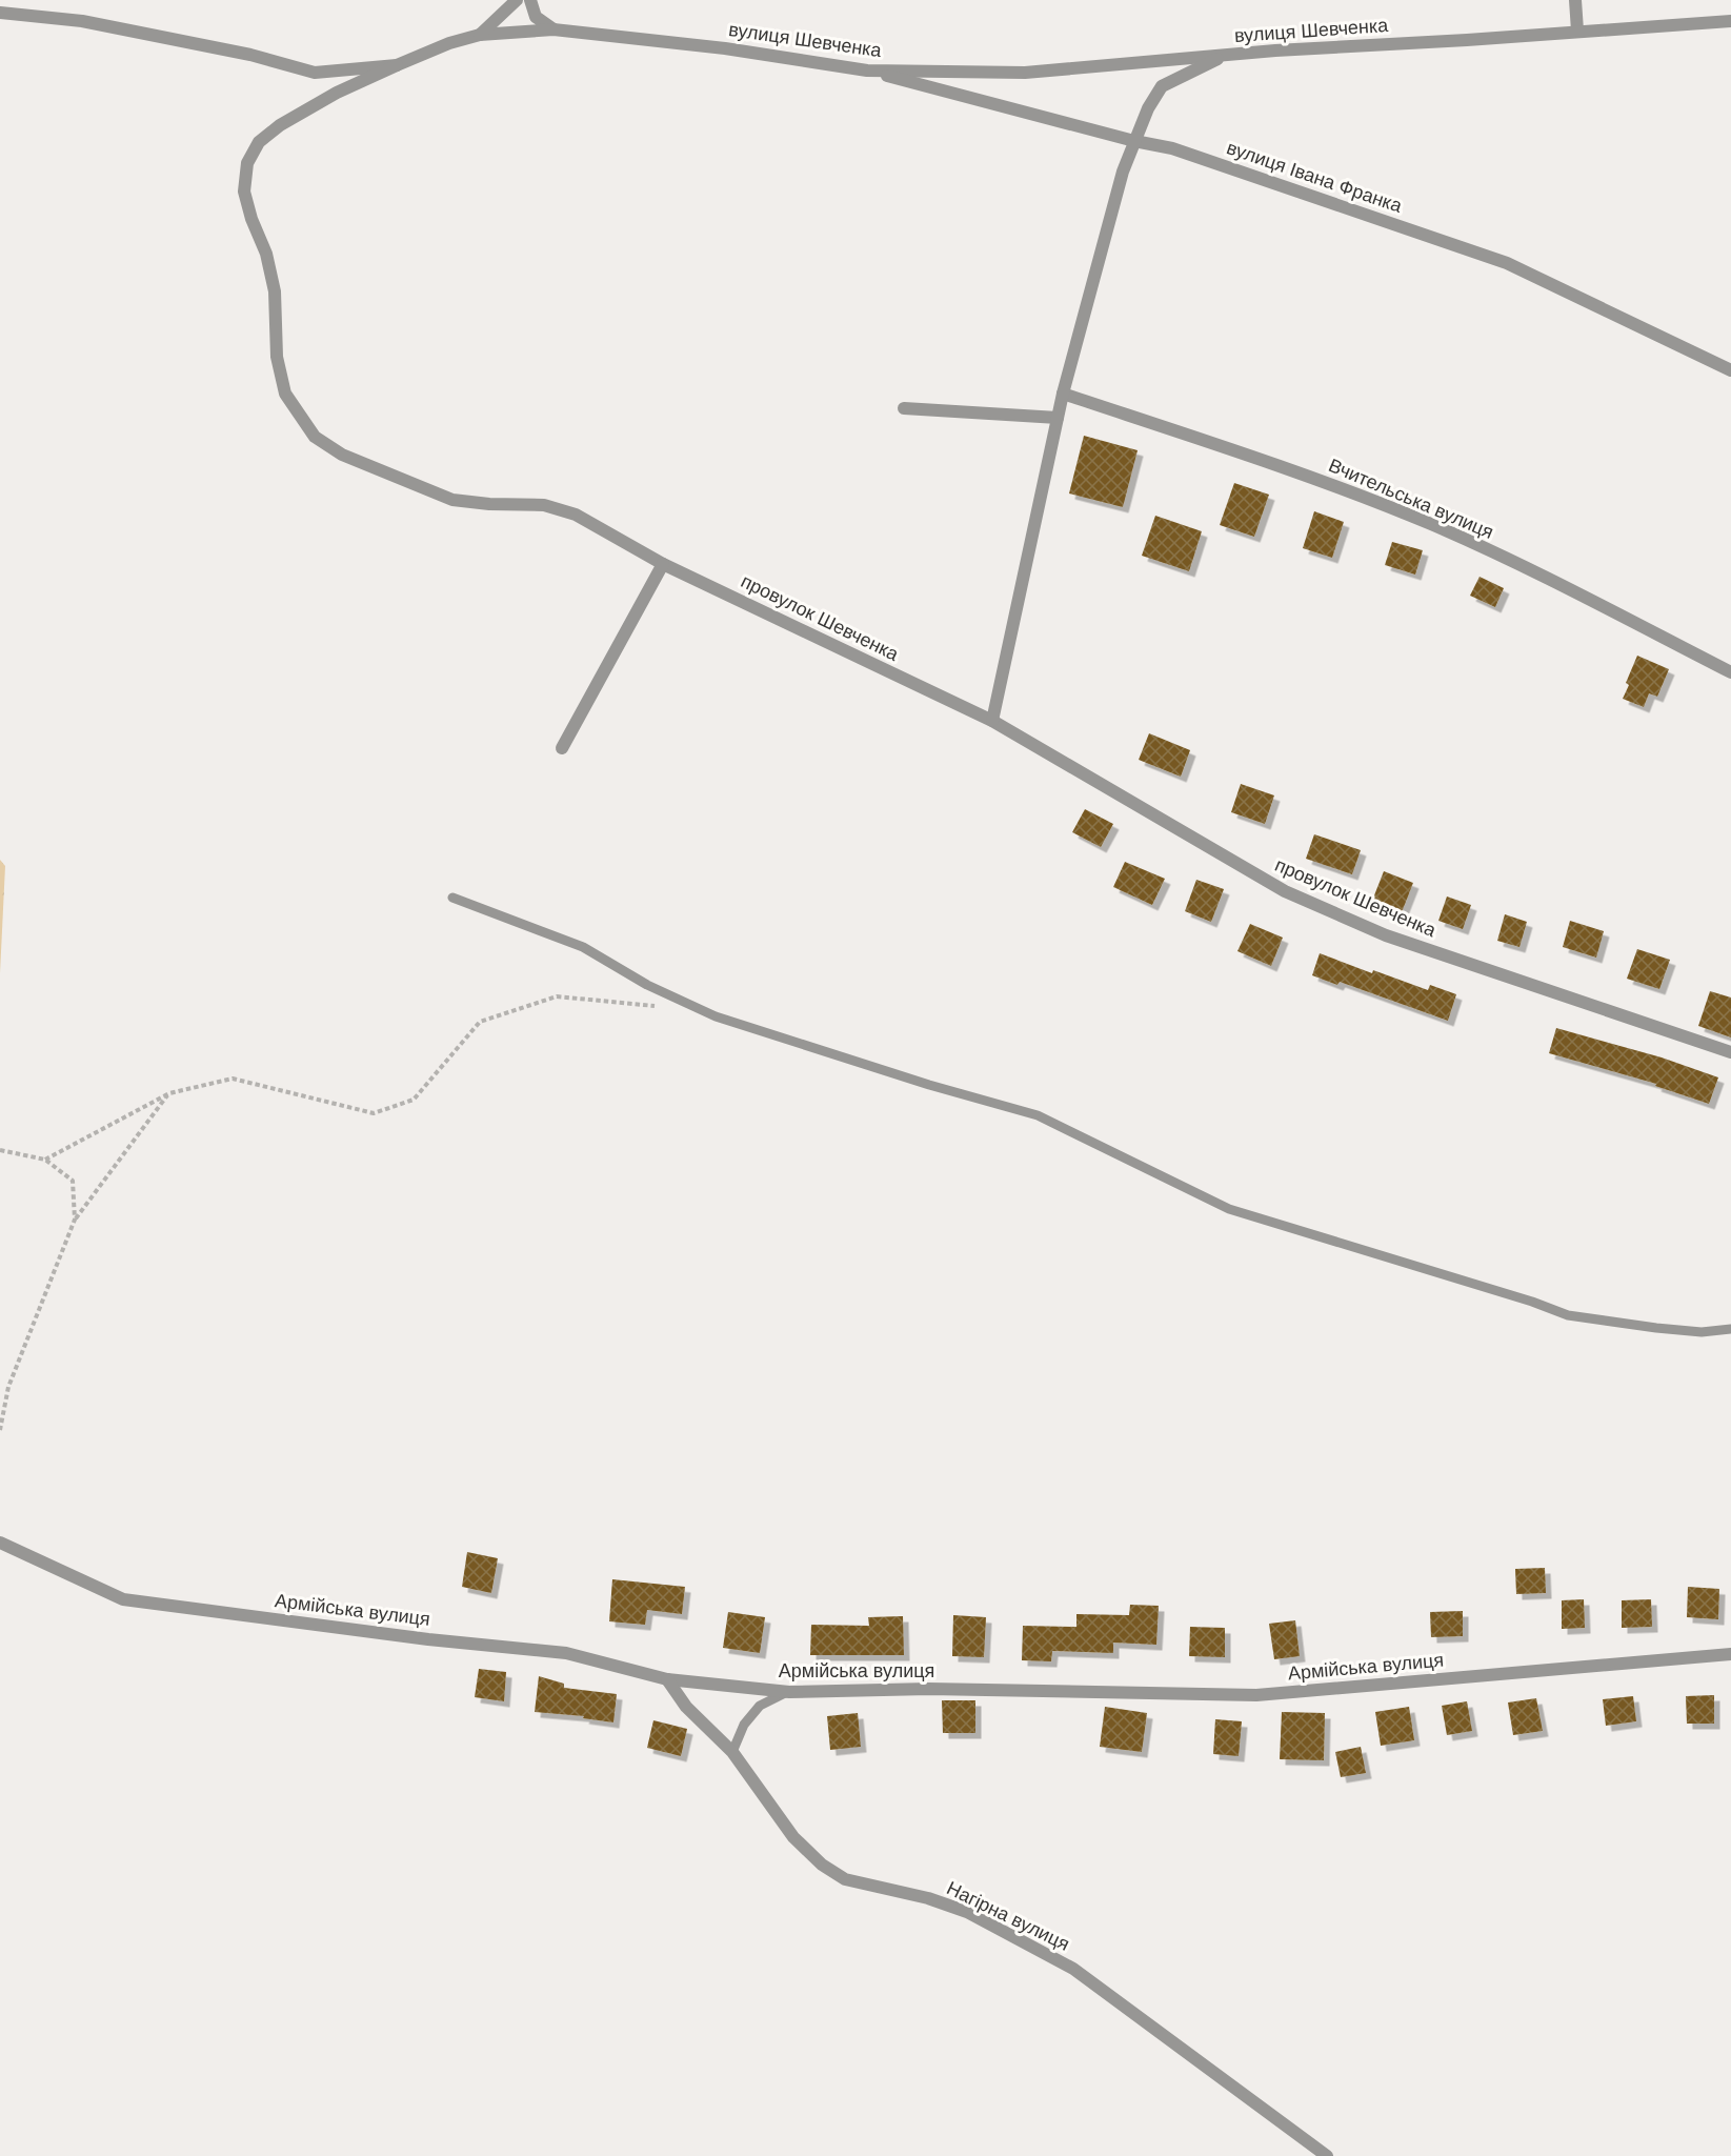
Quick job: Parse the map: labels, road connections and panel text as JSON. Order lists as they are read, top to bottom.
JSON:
{
  "streets": {
    "street": [
      "вулиця Шевченка",
      "вулиця Івана Франка",
      "Вчительська вулиця",
      "провулок Шевченка",
      "Армійська вулиця",
      "Нагірна вулиця"
    ]
  },
  "crossings": [
    ["вулиця Шевченка", "вулиця Івана Франка"],
    ["вулиця Шевченка", "провулок Шевченка"],
    ["Армійська вулиця", "Нагірна вулиця"]
  ]
}
